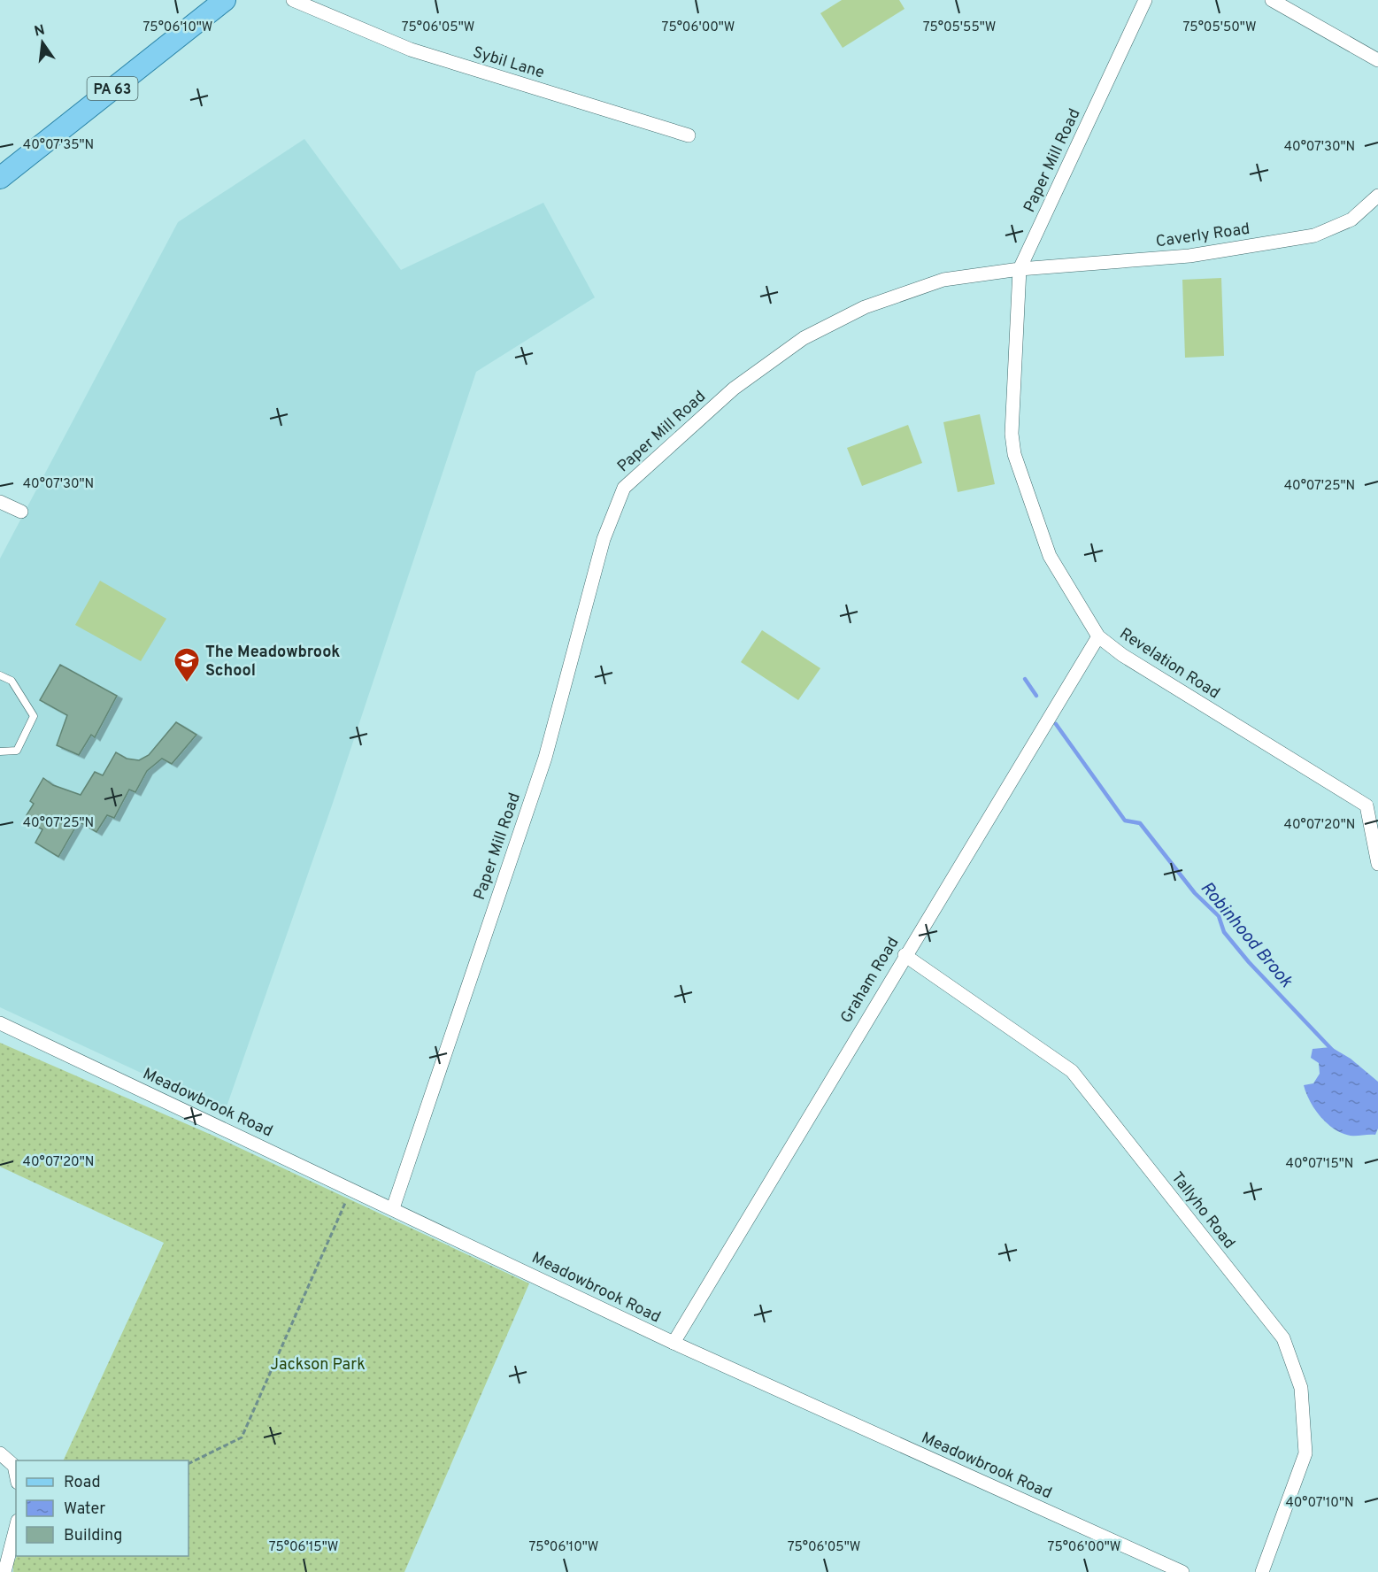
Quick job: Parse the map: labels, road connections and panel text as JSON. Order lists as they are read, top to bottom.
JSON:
{
  "streets": {
    "main road": ["PA 63"],
    "street": [
      "Sybil Lane",
      "Paper Mill Road",
      "Caverly Road",
      "Revelation Road",
      "Graham Road",
      "Meadowbrook Road",
      "Tallyho Road"
    ]
  },
  "crossings": [
    ["Paper Mill Road", "Caverly Road"],
    ["Paper Mill Road", "Revelation Road"],
    ["Paper Mill Road", "Meadowbrook Road"],
    ["Caverly Road", "Revelation Road"],
    ["Revelation Road", "Graham Road"],
    ["Graham Road", "Meadowbrook Road"],
    ["Graham Road", "Tallyho Road"]
  ],
  "water": ["Robinhood Brook"],
  "parks": ["Jackson Park"],
  "places": {
    "school or university": ["The Meadowbrook School"]
  },
  "legend": ["Road", "Water", "Building"],
  "north": "top",
  "coordinates": [
    "75°06'10\"W",
    "75°06'05\"W",
    "75°06'00\"W",
    "75°05'55\"W",
    "75°05'50\"W",
    "40°07'35\"N",
    "40°07'30\"N",
    "40°07'25\"N",
    "40°07'20\"N",
    "40°07'15\"N",
    "40°07'10\"N",
    "75°06'15\"W"
  ]
}
